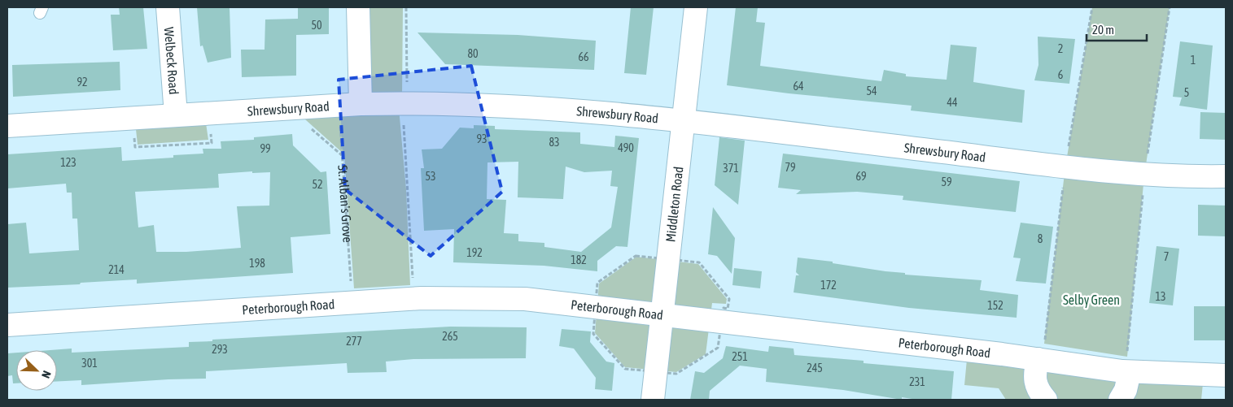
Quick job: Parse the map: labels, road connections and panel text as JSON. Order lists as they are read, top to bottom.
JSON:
{
  "streets": {
    "street": [
      "Welbeck Road",
      "Shrewsbury Road",
      "Middleton Road",
      "Peterborough Road"
    ],
    "path": ["St. Alban's Grove"]
  },
  "crossings": [
    ["Welbeck Road", "Shrewsbury Road"],
    ["Shrewsbury Road", "Middleton Road"],
    ["Shrewsbury Road", "St. Alban's Grove"],
    ["Middleton Road", "Peterborough Road"],
    ["St. Alban's Grove", "Peterborough Road"]
  ],
  "parks": ["Selby Green"],
  "house_numbers": [
    "50",
    "2",
    "80",
    "66",
    "1",
    "6",
    "92",
    "64",
    "54",
    "5",
    "44",
    "93",
    "83",
    "490",
    "99",
    "123",
    "79",
    "371",
    "53",
    "69",
    "59",
    "52",
    "8",
    "192",
    "7",
    "182",
    "198",
    "214",
    "172",
    "13",
    "152",
    "265",
    "277",
    "293",
    "251",
    "301",
    "245",
    "231"
  ],
  "scale_bar": "20 m",
  "north": "bottom right"
}
